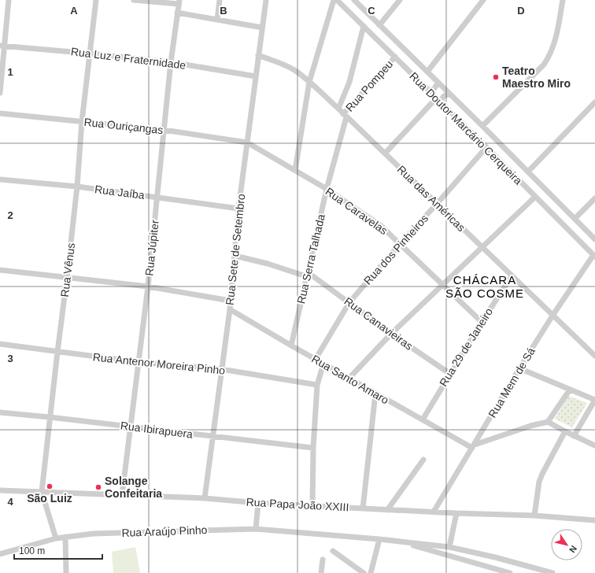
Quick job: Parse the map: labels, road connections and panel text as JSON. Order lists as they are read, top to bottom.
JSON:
{
  "streets": {
    "street": [
      "Rua Luz e Fraternidade",
      "Rua Pompeu",
      "Rua Ouriçangas",
      "Rua Doutor Marcário Cerqueira",
      "Rua Jaíba",
      "Rua das Américas",
      "Rua Caravelas",
      "Rua Júpiter",
      "Rua Sete de Setembro",
      "Rua dos Pinheiros",
      "Rua Serra Talhada",
      "Rua Vênus",
      "Rua Canavieiras",
      "Rua 29 de Janeiro",
      "Rua Antenor Moreira Pinho",
      "Rua Santo Amaro",
      "Rua Mem de Sá",
      "Rua Ibirapuera",
      "Rua Papa João XXIII",
      "Rua Araújo Pinho"
    ]
  },
  "crossings": [
    ["Rua Luz e Fraternidade", "Rua Júpiter"],
    ["Rua Luz e Fraternidade", "Rua Sete de Setembro"],
    ["Rua Luz e Fraternidade", "Rua Vênus"],
    ["Rua Pompeu", "Rua Doutor Marcário Cerqueira"],
    ["Rua Pompeu", "Rua das Américas"],
    ["Rua Pompeu", "Rua Serra Talhada"],
    ["Rua Ouriçangas", "Rua Caravelas"],
    ["Rua Ouriçangas", "Rua Júpiter"],
    ["Rua Ouriçangas", "Rua Sete de Setembro"],
    ["Rua Ouriçangas", "Rua Vênus"],
    ["Rua Doutor Marcário Cerqueira", "Rua dos Pinheiros"],
    ["Rua Doutor Marcário Cerqueira", "Rua Mem de Sá"],
    ["Rua Jaíba", "Rua Júpiter"],
    ["Rua Jaíba", "Rua Sete de Setembro"],
    ["Rua Jaíba", "Rua Vênus"],
    ["Rua das Américas", "Rua Sete de Setembro"],
    ["Rua das Américas", "Rua dos Pinheiros"],
    ["Rua das Américas", "Rua Serra Talhada"],
    ["Rua das Américas", "Rua 29 de Janeiro"],
    ["Rua das Américas", "Rua Mem de Sá"],
    ["Rua Caravelas", "Rua Sete de Setembro"],
    ["Rua Caravelas", "Rua dos Pinheiros"],
    ["Rua Caravelas", "Rua Serra Talhada"],
    ["Rua Caravelas", "Rua 29 de Janeiro"],
    ["Rua Júpiter", "Rua Antenor Moreira Pinho"],
    ["Rua Júpiter", "Rua Ibirapuera"],
    ["Rua Júpiter", "Rua Papa João XXIII"],
    ["Rua Sete de Setembro", "Rua Canavieiras"],
    ["Rua Sete de Setembro", "Rua Antenor Moreira Pinho"],
    ["Rua Sete de Setembro", "Rua Santo Amaro"],
    ["Rua Sete de Setembro", "Rua Ibirapuera"],
    ["Rua Sete de Setembro", "Rua Papa João XXIII"],
    ["Rua dos Pinheiros", "Rua Canavieiras"],
    ["Rua dos Pinheiros", "Rua Santo Amaro"],
    ["Rua Serra Talhada", "Rua Canavieiras"],
    ["Rua Serra Talhada", "Rua Santo Amaro"],
    ["Rua Vênus", "Rua Antenor Moreira Pinho"],
    ["Rua Vênus", "Rua Ibirapuera"],
    ["Rua Vênus", "Rua Papa João XXIII"],
    ["Rua Vênus", "Rua Araújo Pinho"],
    ["Rua Canavieiras", "Rua 29 de Janeiro"],
    ["Rua 29 de Janeiro", "Rua Santo Amaro"],
    ["Rua Santo Amaro", "Rua Mem de Sá"],
    ["Rua Mem de Sá", "Rua Papa João XXIII"]
  ],
  "districts": ["CHÁCARA SÃO COSME"],
  "places": ["Teatro Maestro Miro", "São Luiz", "Solange Confeitaria"],
  "scale_bar": "100 m",
  "north": "bottom right",
  "grid": {
    "columns": [
      "A",
      "B",
      "C",
      "D"
    ],
    "rows": [
      "1",
      "2",
      "3",
      "4"
    ]
  }
}
